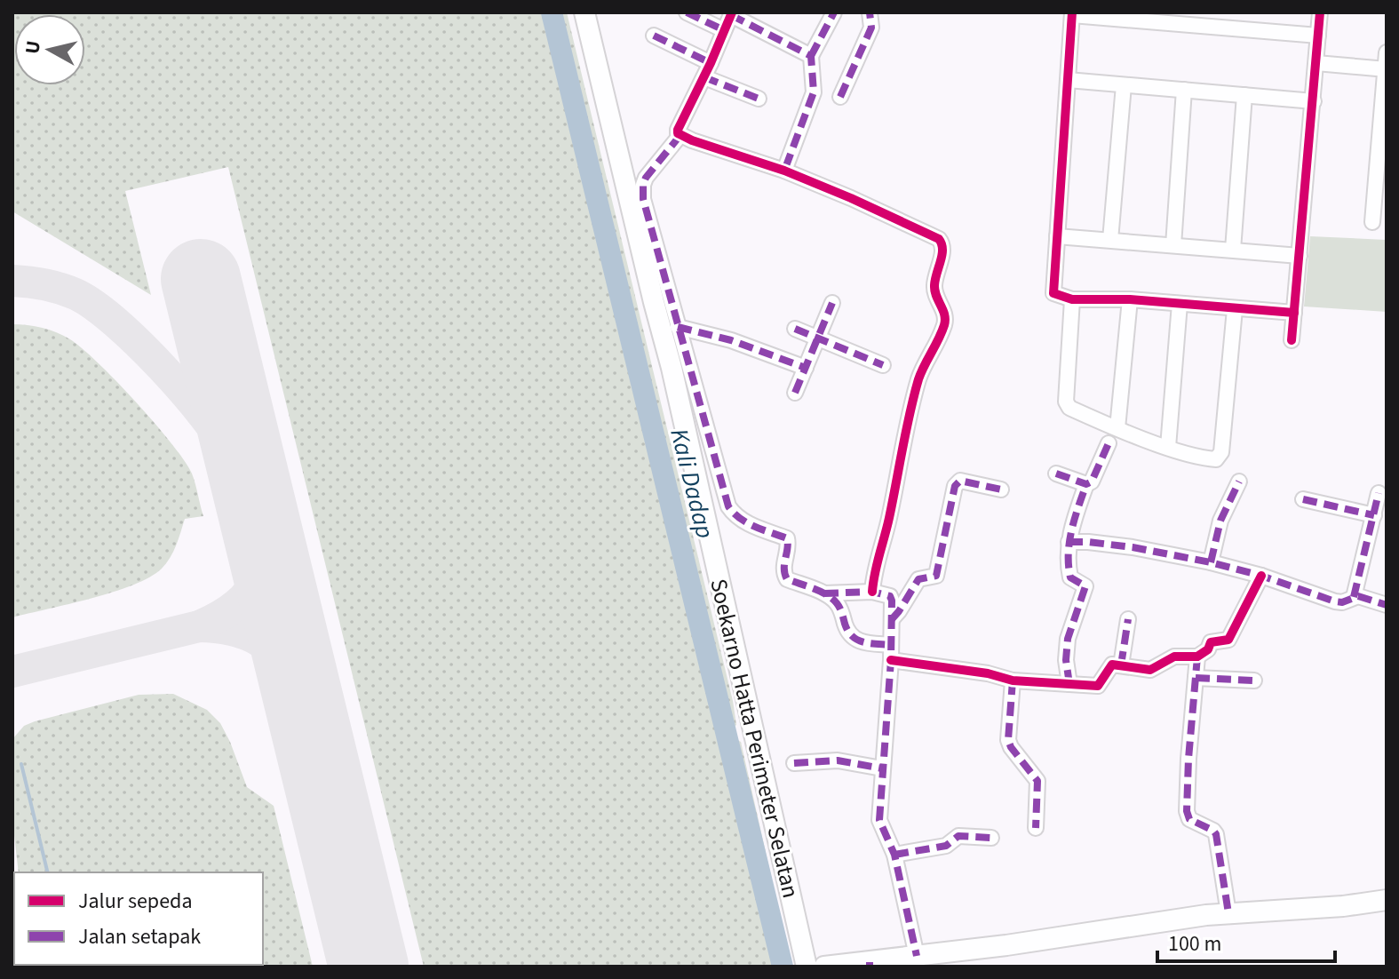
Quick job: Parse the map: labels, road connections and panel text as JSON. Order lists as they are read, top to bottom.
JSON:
{
  "streets": {
    "main road": ["Soekarno Hatta Perimeter Selatan"]
  },
  "water": ["Kali Dadap"],
  "legend": ["Jalur sepeda", "Jalan setapak"],
  "scale_bar": "100 m",
  "north": "left"
}
